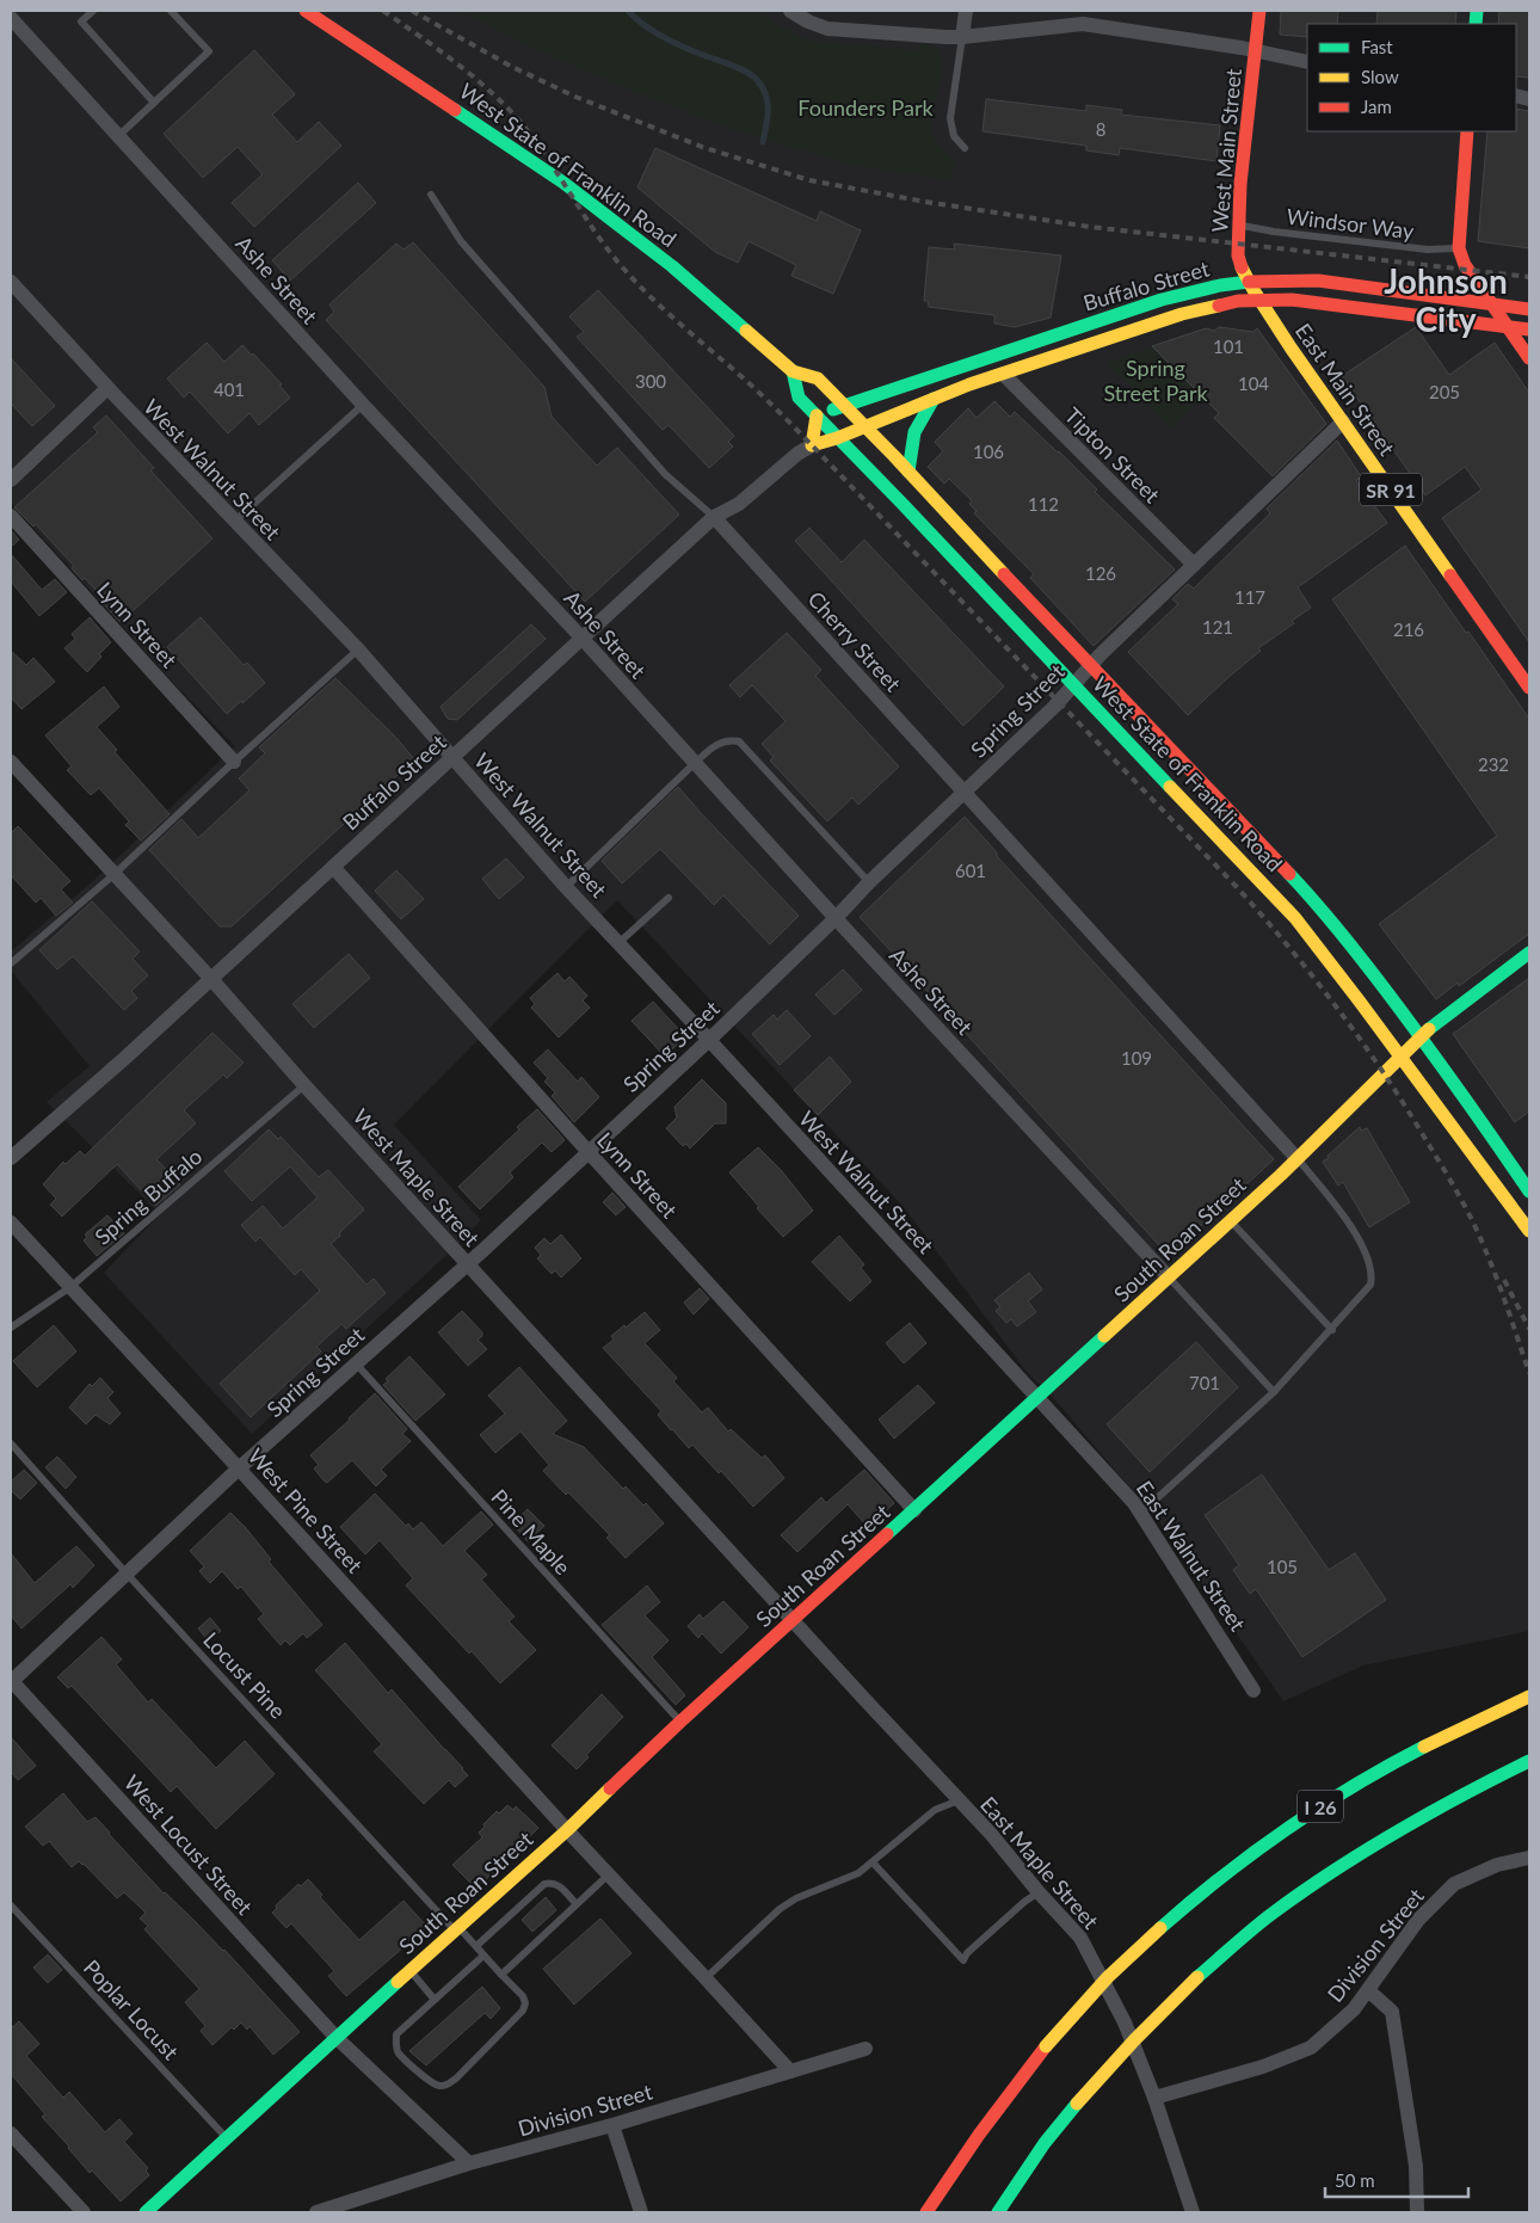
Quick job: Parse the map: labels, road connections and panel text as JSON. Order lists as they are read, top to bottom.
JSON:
{
  "streets": {
    "main road": [
      "West Main Street",
      "West State of Franklin Road",
      "Buffalo Street",
      "East Main Street",
      "SR 91",
      "South Roan Street",
      "I 26"
    ],
    "street": [
      "Ashe Street",
      "Tipton Street",
      "West Walnut Street",
      "Lynn Street",
      "Cherry Street",
      "Spring Street",
      "West Maple Street",
      "West Pine Street",
      "East Walnut Street",
      "West Locust Street",
      "East Maple Street",
      "Division Street"
    ],
    "lane": [
      "Windsor Way",
      "Spring Buffalo",
      "Pine Maple",
      "Locust Pine",
      "Poplar Locust"
    ]
  },
  "crossings": [
    ["West Main Street", "Windsor Way"],
    ["West Main Street", "Buffalo Street"],
    ["West Main Street", "East Main Street"],
    ["West State of Franklin Road", "Buffalo Street"],
    ["West State of Franklin Road", "Spring Street"],
    ["West State of Franklin Road", "South Roan Street"],
    ["Ashe Street", "Buffalo Street"],
    ["Ashe Street", "Spring Street"],
    ["Ashe Street", "South Roan Street"],
    ["Buffalo Street", "East Main Street"],
    ["Buffalo Street", "Tipton Street"],
    ["Buffalo Street", "West Walnut Street"],
    ["Buffalo Street", "Lynn Street"],
    ["Buffalo Street", "Cherry Street"],
    ["Buffalo Street", "West Maple Street"],
    ["East Main Street", "Spring Street"],
    ["Tipton Street", "Spring Street"],
    ["West Walnut Street", "Spring Street"],
    ["West Walnut Street", "South Roan Street"],
    ["West Walnut Street", "East Walnut Street"],
    ["Lynn Street", "Spring Street"],
    ["Lynn Street", "South Roan Street"],
    ["Cherry Street", "Spring Street"],
    ["Cherry Street", "South Roan Street"],
    ["Spring Street", "West Maple Street"],
    ["Spring Street", "West Pine Street"],
    ["Spring Street", "Pine Maple"],
    ["Spring Street", "Locust Pine"],
    ["Spring Street", "West Locust Street"],
    ["West Maple Street", "Spring Buffalo"],
    ["West Maple Street", "South Roan Street"],
    ["West Maple Street", "East Maple Street"],
    ["Spring Buffalo", "West Pine Street"],
    ["South Roan Street", "West Pine Street"],
    ["South Roan Street", "Pine Maple"],
    ["South Roan Street", "East Walnut Street"],
    ["South Roan Street", "Locust Pine"],
    ["South Roan Street", "West Locust Street"],
    ["South Roan Street", "East Maple Street"],
    ["South Roan Street", "Poplar Locust"],
    ["West Pine Street", "Division Street"],
    ["West Locust Street", "Division Street"],
    ["East Maple Street", "Division Street"]
  ],
  "districts": ["Johnson City"],
  "parks": ["Founders Park", "Spring Street Park"],
  "house_numbers": [
    "8",
    "101",
    "300",
    "104",
    "401",
    "205",
    "106",
    "112",
    "126",
    "117",
    "121",
    "216",
    "232",
    "601",
    "109",
    "701",
    "105"
  ],
  "legend": ["Fast", "Slow", "Jam"],
  "scale_bar": "50 m"
}
